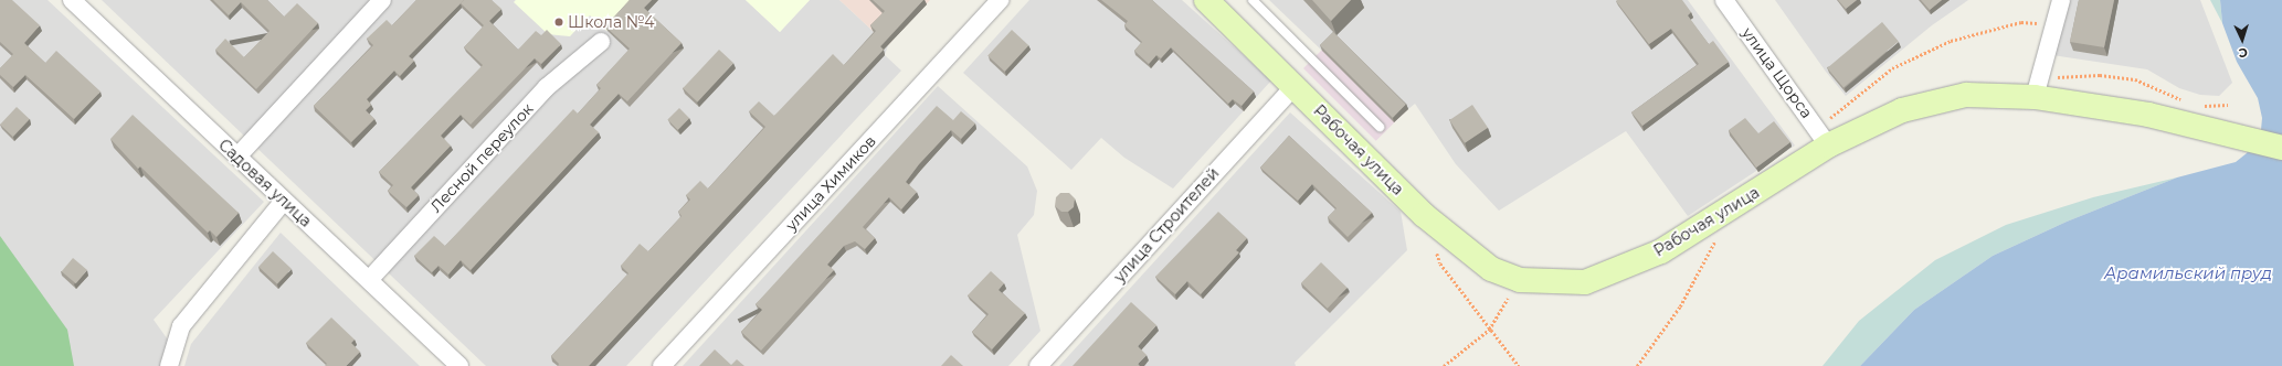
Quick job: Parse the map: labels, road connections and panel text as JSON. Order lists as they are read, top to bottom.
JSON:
{
  "streets": {
    "main road": ["Рабочая улица"],
    "street": [
      "улица Щорса",
      "Лесной переулок",
      "Садовая улица",
      "улица Химиков",
      "улица Строителей"
    ]
  },
  "crossings": [
    ["улица Щорса", "Рабочая улица"],
    ["Рабочая улица", "улица Строителей"],
    ["Лесной переулок", "Садовая улица"]
  ],
  "water": ["Арамильский пруд"],
  "places": ["Школа №4"],
  "north": "bottom"
}
